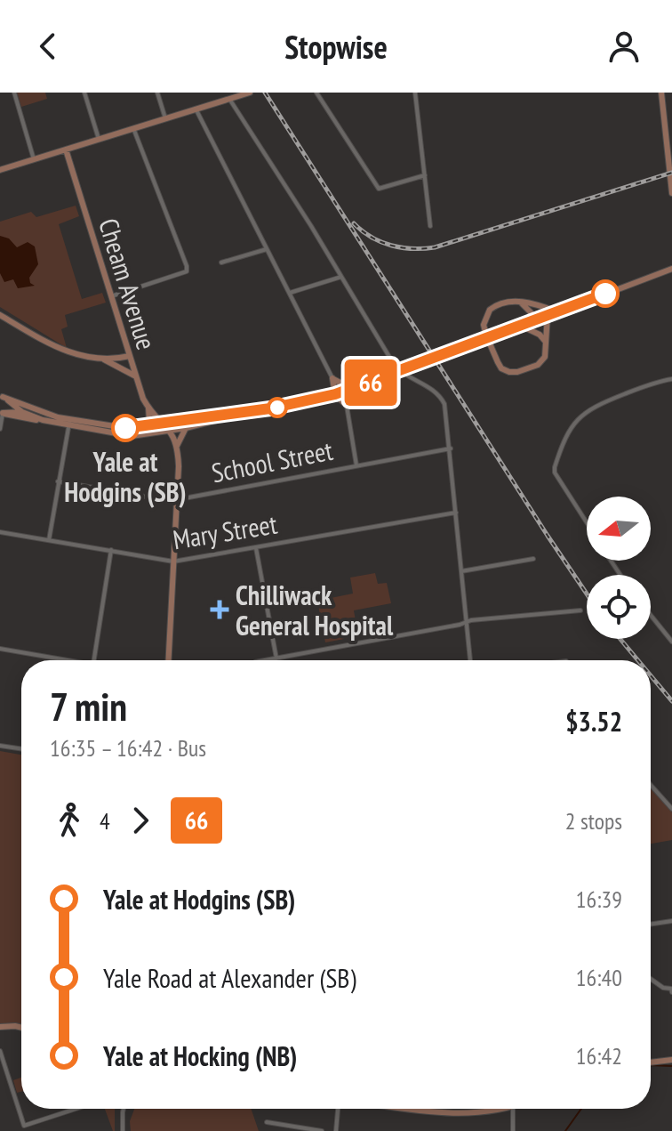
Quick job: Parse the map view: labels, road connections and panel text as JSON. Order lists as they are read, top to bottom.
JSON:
{
  "streets": {
    "main road": ["Cheam Avenue"],
    "street": ["School Street", "Mary Street"]
  },
  "places": {
    "other": ["Yale at Hodgins (SB)"],
    "health": ["Chilliwack General Hospital"]
  },
  "lines": ["bus line 66"],
  "north": "left",
  "page": {
    "header": "Stopwise",
    "on_map": "66",
    "heading": ["7 min", "16:35 – 16:42 · Bus", "$3.52"],
    "legs": ["4", "66", "2 stops"],
    "list": [
      {
        "name": "Yale at Hodgins (SB)",
        "value": "16:39"
      },
      {
        "name": "Yale Road at Alexander (SB)",
        "value": "16:40"
      },
      {
        "name": "Yale at Hocking (NB)",
        "value": "16:42"
      }
    ]
  }
}
